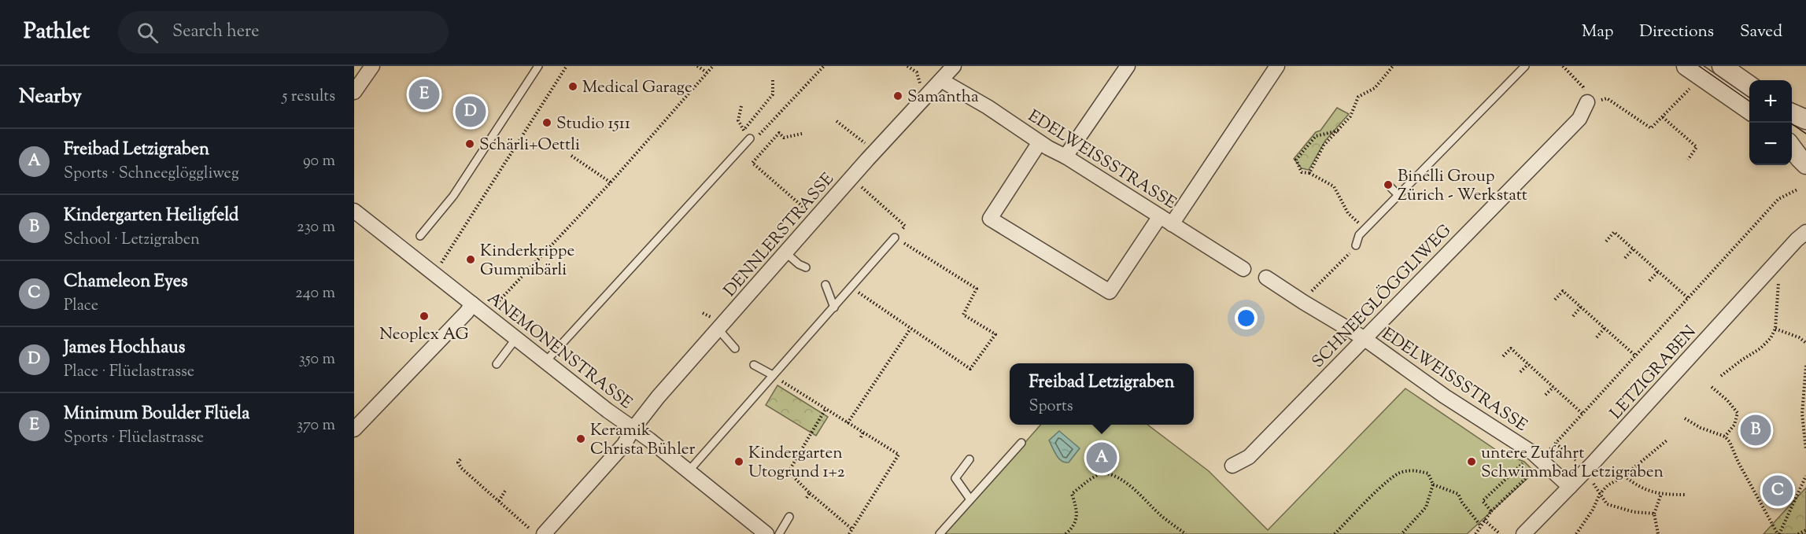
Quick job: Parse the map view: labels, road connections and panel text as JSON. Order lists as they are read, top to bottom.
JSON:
{
  "streets": {
    "street": [
      "EDELWEISSSTRASSE",
      "DENNLERSTRASSE",
      "SCHNEEGLÖGGLIWEG",
      "ANEMONENSTRASSE",
      "LETZIGRABEN"
    ]
  },
  "crossings": [
    ["EDELWEISSSTRASSE", "DENNLERSTRASSE"],
    ["EDELWEISSSTRASSE", "SCHNEEGLÖGGLIWEG"],
    ["EDELWEISSSTRASSE", "LETZIGRABEN"],
    ["DENNLERSTRASSE", "ANEMONENSTRASSE"]
  ],
  "places": [
    "Medical Garage",
    "Samantha",
    "Studio 1511",
    "Schärli+Oettli",
    "Binelli Group Zürich - Werkstatt",
    "Kinderkrippe Gummibärli",
    "Neoplex AG",
    "Keramik Christa Bühler",
    "Kindergarten Utogrund 1+2",
    "untere Zufahrt Schwimmbad Letzigraben"
  ],
  "page": {
    "header": "Pathlet",
    "search": "Search here",
    "nav": ["Map", "Directions", "Saved"],
    "heading": ["Nearby", "5 results"],
    "pins": [
      "E",
      "D",
      "B",
      "A",
      "C"
    ],
    "map_buttons": ["+", "−"],
    "list": [
      {
        "mark": "A",
        "name": "Freibad Letzigraben",
        "note": "Sports · Schneeglöggliweg",
        "value": "90 m"
      },
      {
        "mark": "B",
        "name": "Kindergarten Heiligfeld",
        "note": "School · Letzigraben",
        "value": "230 m"
      },
      {
        "mark": "C",
        "name": "Chameleon Eyes",
        "note": "Place",
        "value": "240 m"
      },
      {
        "mark": "D",
        "name": "James Hochhaus",
        "note": "Place · Flüelastrasse",
        "value": "350 m"
      },
      {
        "mark": "E",
        "name": "Minimum Boulder Flüela",
        "note": "Sports · Flüelastrasse",
        "value": "370 m"
      }
    ],
    "popup": ["Freibad Letzigraben", "Sports"]
  }
}
